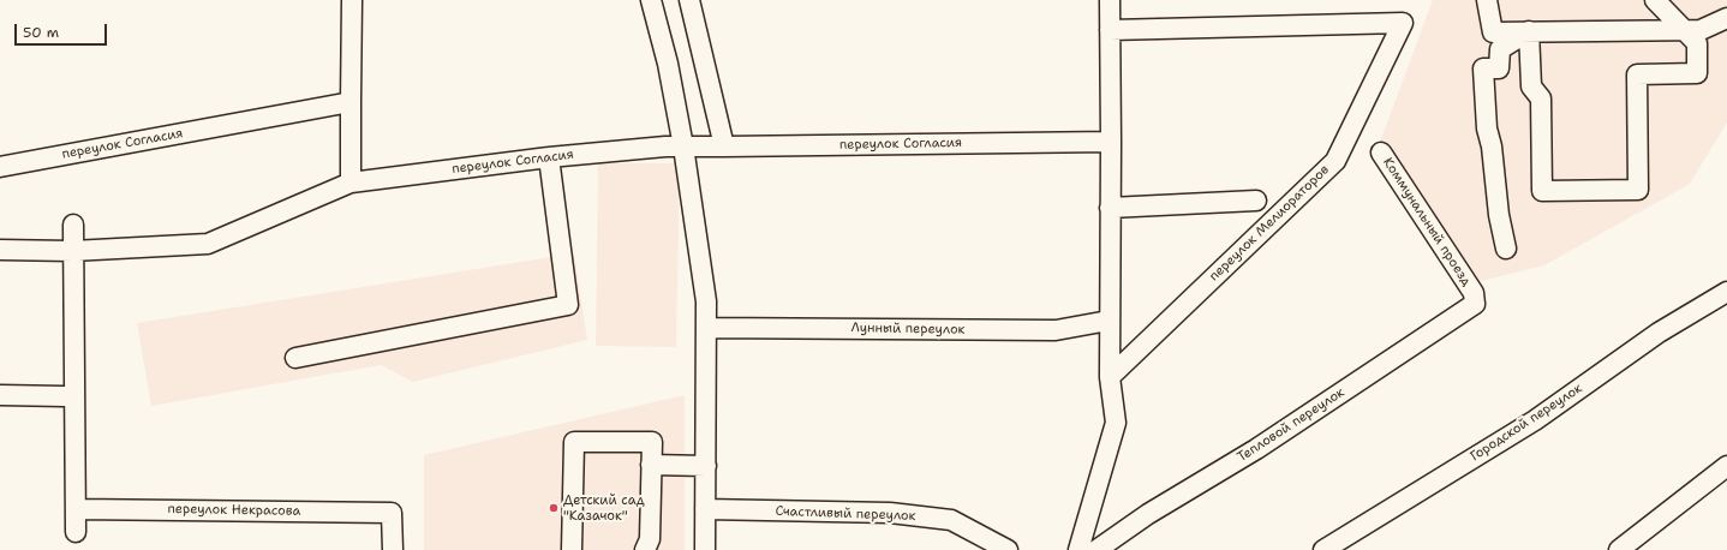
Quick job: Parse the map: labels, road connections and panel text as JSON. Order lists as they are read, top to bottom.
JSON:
{
  "streets": {
    "street": [
      "переулок Согласия",
      "Коммунальный проезд",
      "переулок Мелиораторов",
      "Лунный переулок",
      "Городской переулок",
      "Тепловой переулок",
      "переулок Некрасова",
      "Счастливый переулок"
    ]
  },
  "crossings": [
    ["Коммунальный проезд", "Тепловой переулок"]
  ],
  "places": ["Детский сад \"Казачок\""],
  "scale_bar": "50 m"
}
